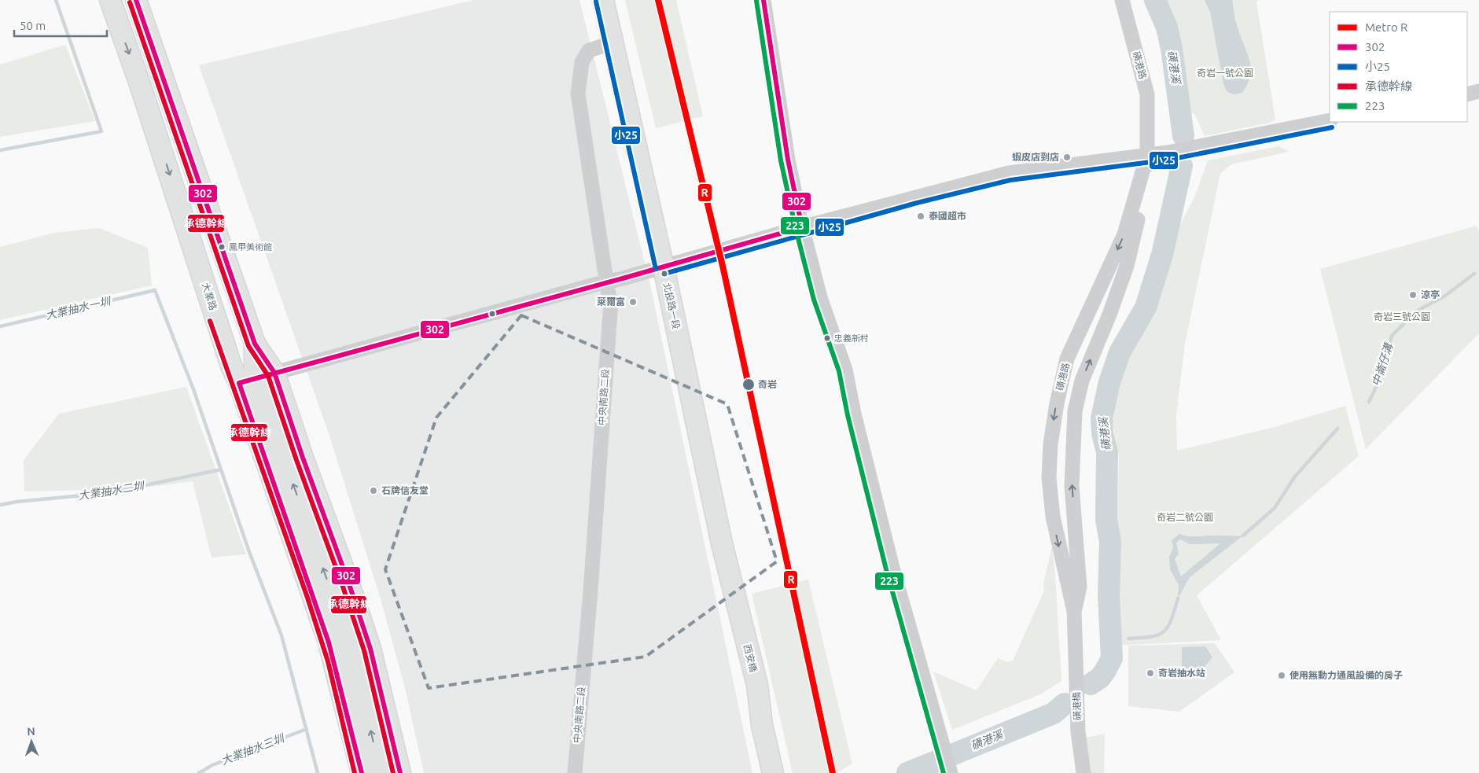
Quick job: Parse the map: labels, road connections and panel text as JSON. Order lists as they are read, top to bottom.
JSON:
{
  "streets": {
    "main road": ["大業路", "北投路一段", "西安橋"],
    "street": ["磺港路", "中央南路二段", "磺港橋"]
  },
  "crossings": [
    ["磺港路", "磺港橋"],
    ["北投路一段", "中央南路二段"],
    ["北投路一段", "西安橋"]
  ],
  "water": [
    "磺港溪",
    "大業抽水一圳",
    "中崙仔溝",
    "大業抽水二圳",
    "大業抽水三圳"
  ],
  "parks": ["奇岩一號公園", "奇岩三號公園", "奇岩二號公園"],
  "places": [
    "蝦皮店到店",
    "泰國超市",
    "鳳甲美術館",
    "涼亭",
    "萊爾富",
    "忠義新村",
    "奇岩",
    "石牌信友堂",
    "奇岩抽水站",
    "使用無動力通風設備的房子"
  ],
  "lines": [
    "metro line R",
    "transit line 302",
    "transit line 223",
    "transit line 小25",
    "transit line 承德幹線"
  ],
  "legend": [
    "Metro R",
    "302",
    "小25",
    "承德幹線",
    "223"
  ],
  "scale_bar": "50 m",
  "north": "top"
}
